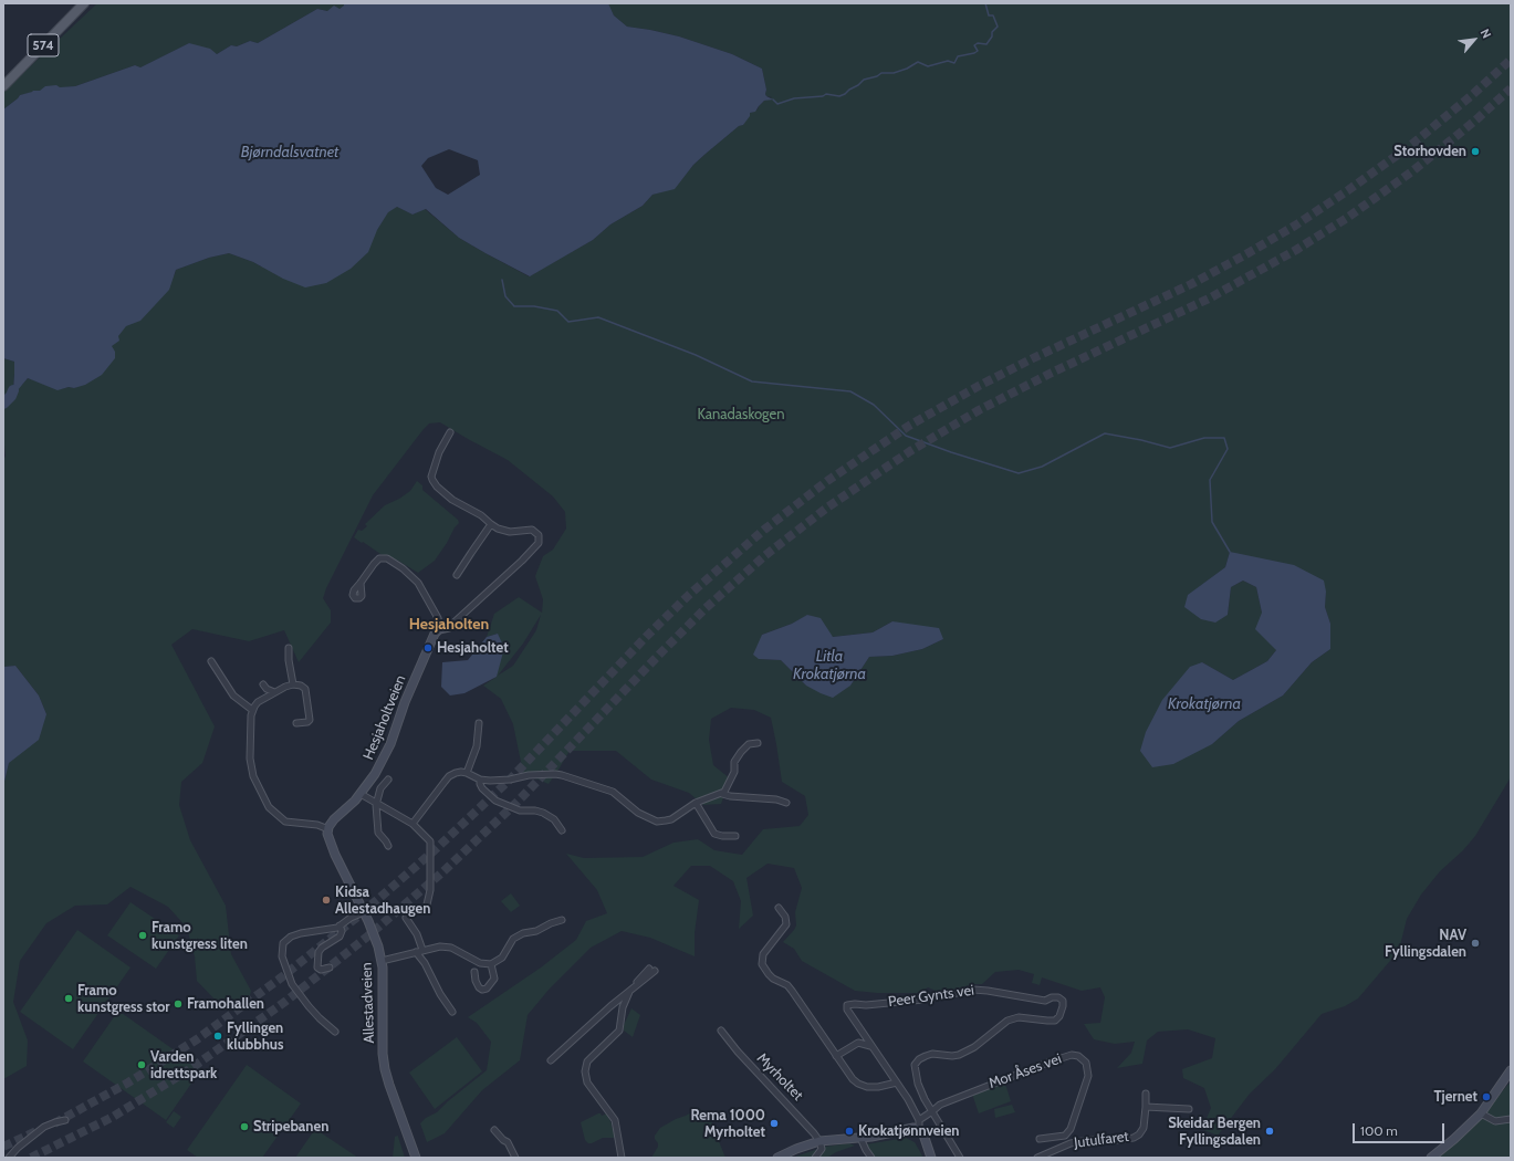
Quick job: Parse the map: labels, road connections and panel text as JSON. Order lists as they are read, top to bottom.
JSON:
{
  "streets": {
    "main road": ["574", "Hesjaholtveien", "Allestadveien"],
    "street": [
      "Peer Gynts vei",
      "Mor Åses vei",
      "Myrholtet",
      "Jutulfaret"
    ]
  },
  "crossings": [
    ["Hesjaholtveien", "Allestadveien"],
    ["Peer Gynts vei", "Mor Åses vei"]
  ],
  "districts": ["Hesjaholten"],
  "water": ["Bjørndalsvatnet", "Litla Krokatjørna", "Krokatjørna"],
  "parks": ["Kanadaskogen"],
  "places": [
    "Storhovden",
    "Hesjaholtet",
    "Kidsa Allestadhaugen",
    "Framo kunstgress liten",
    "NAV Fyllingsdalen",
    "Framo kunstgress stor",
    "Framohallen",
    "Fyllingen klubbhus",
    "Varden idrettspark",
    "Tjernet",
    "Rema 1000 Myrholtet",
    "Stripebanen",
    "Krokatjønnveien",
    "Skeidar Bergen Fyllingsdalen"
  ],
  "scale_bar": "100 m",
  "north": "top right"
}
